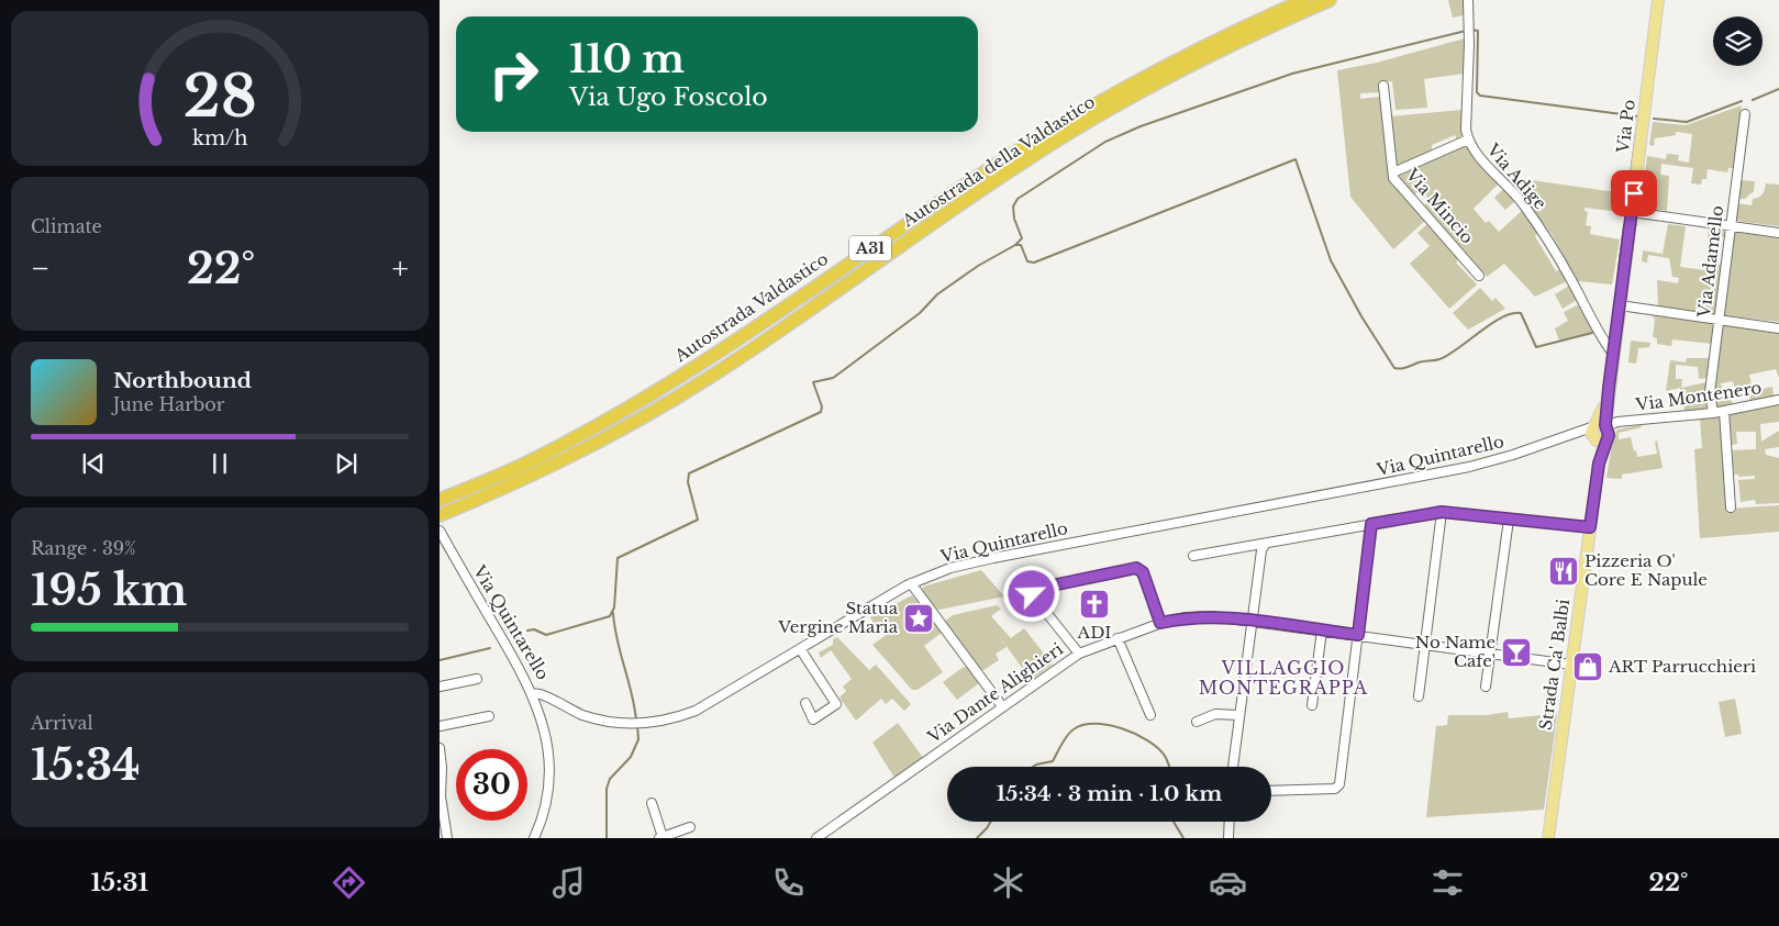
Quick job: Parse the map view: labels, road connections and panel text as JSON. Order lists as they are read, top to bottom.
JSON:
{
  "streets": {
    "highway": ["Autostrada della Valdastico", "A31", "Autostrada Valdastico"],
    "main road": ["Via Po", "Strada Ca' Balbi"],
    "street": [
      "Via Adige",
      "Via Mincio",
      "Via Adamello",
      "Via Montenero",
      "Via Quintarello",
      "Via Dante Alighieri"
    ]
  },
  "crossings": [
    ["Via Po", "Via Adige"],
    ["Via Po", "Via Montenero"],
    ["Via Po", "Via Quintarello"],
    ["Via Po", "Strada Ca' Balbi"],
    ["Via Adamello", "Via Montenero"],
    ["Via Montenero", "Via Quintarello"],
    ["Via Montenero", "Strada Ca' Balbi"],
    ["Via Quintarello", "Strada Ca' Balbi"],
    ["Strada Ca' Balbi", "Via Dante Alighieri"]
  ],
  "districts": ["VILLAGGIO MONTEGRAPPA"],
  "places": {
    "restaurant": ["Pizzeria O' Core E Napule"],
    "church": ["ADI"],
    "place": ["Statua Vergine Maria"],
    "bar": ["No Name Cafe'"],
    "shop": ["ART Parrucchieri"]
  },
  "page": {
    "turn": ["110 m", "Via Ugo Foscolo"],
    "tile": [
      "Climate",
      ["Range · 39%", "195 km"],
      ["Arrival", "15:34"]
    ],
    "heat": ["−", "22°", "+"],
    "song": ["Northbound", "June Harbor"],
    "limit": "30",
    "trip": "15:34 · 3 min · 1.0 km",
    "tabs": ["15:31", "22°"],
    "gauge": ["28", "km/h"]
  }
}
